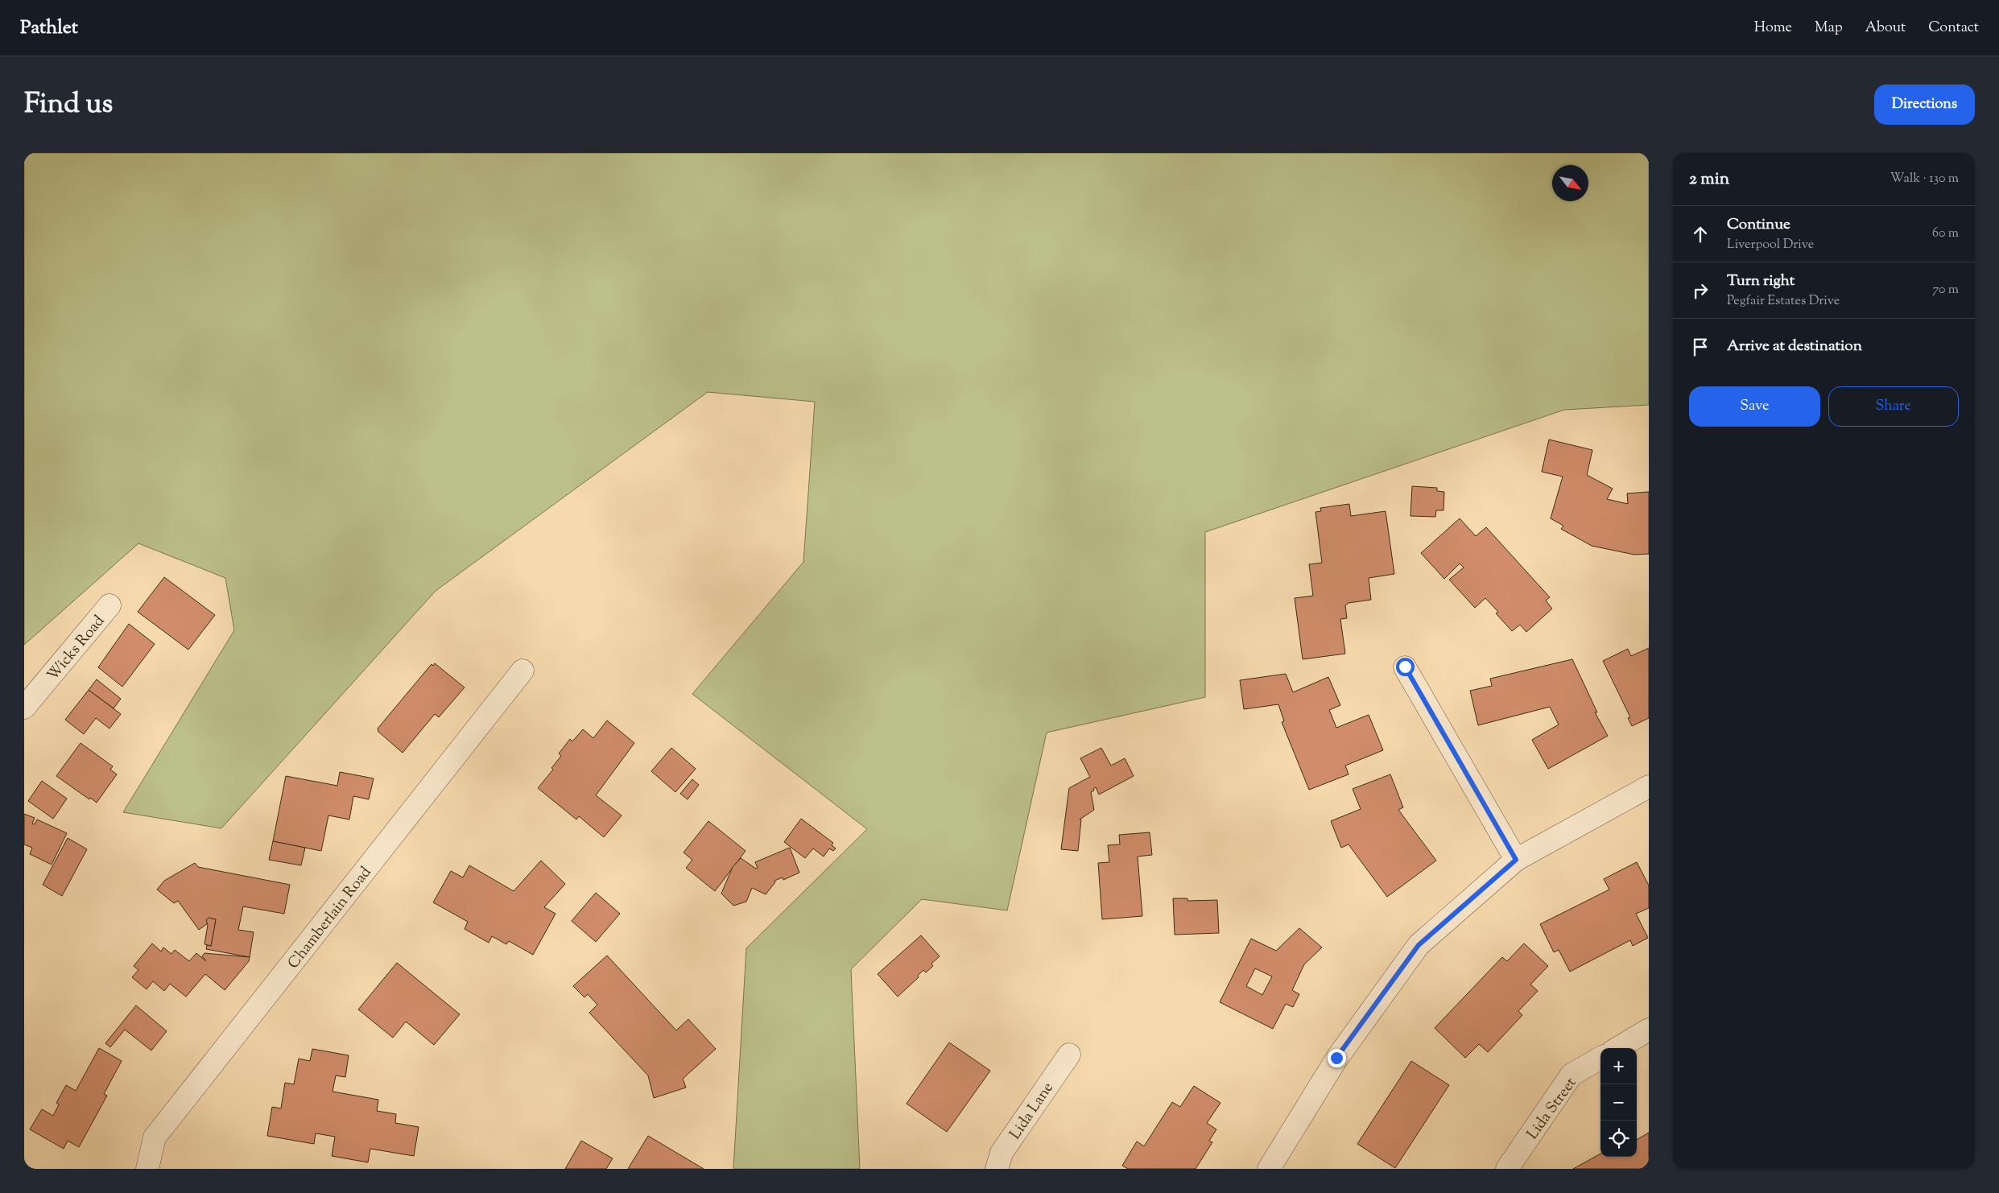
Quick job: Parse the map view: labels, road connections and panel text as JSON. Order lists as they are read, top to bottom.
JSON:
{
  "streets": {
    "street": [
      "Wicks Road",
      "Chamberlain Road",
      "Lida Street",
      "Lida Lane"
    ]
  },
  "north": "bottom right",
  "page": {
    "header": "Pathlet",
    "nav": [
      "Home",
      "Map",
      "About",
      "Contact"
    ],
    "title": "Find us",
    "buttons": [
      "Directions",
      ["Save", "Share"]
    ],
    "heading": ["2 min", "Walk · 130 m"],
    "list": [
      ["Continue", "Liverpool Drive", "60 m"],
      ["Turn right", "Pegfair Estates Drive", "70 m"],
      "Arrive at destination"
    ],
    "map_buttons": ["+", "−"]
  }
}
